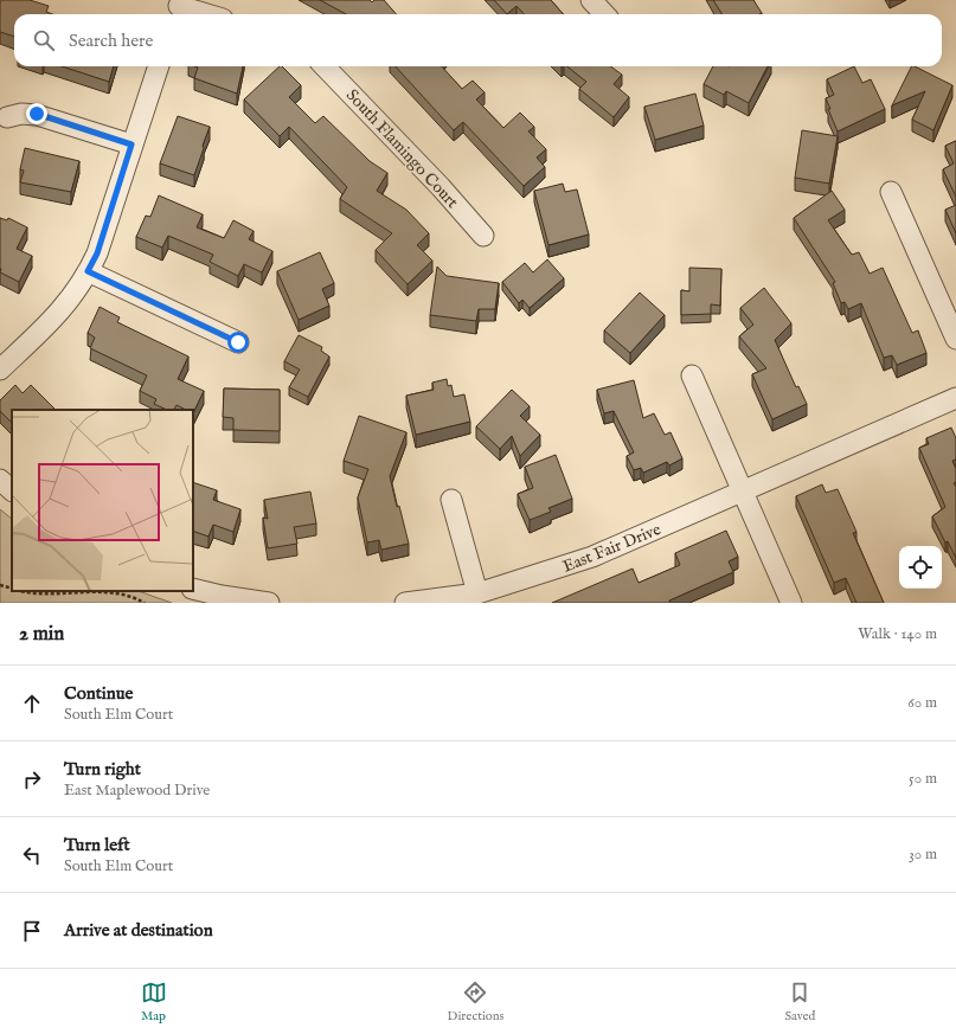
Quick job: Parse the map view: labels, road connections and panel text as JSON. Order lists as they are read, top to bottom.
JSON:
{
  "streets": {
    "street": ["South Flamingo Court", "East Fair Drive"]
  },
  "page": {
    "search": "Search here",
    "heading": ["2 min", "Walk · 140 m"],
    "list": [
      ["Continue", "South Elm Court", "60 m"],
      ["Turn right", "East Maplewood Drive", "50 m"],
      ["Turn left", "South Elm Court", "30 m"],
      "Arrive at destination"
    ],
    "nav": ["Map", "Directions", "Saved"]
  }
}
